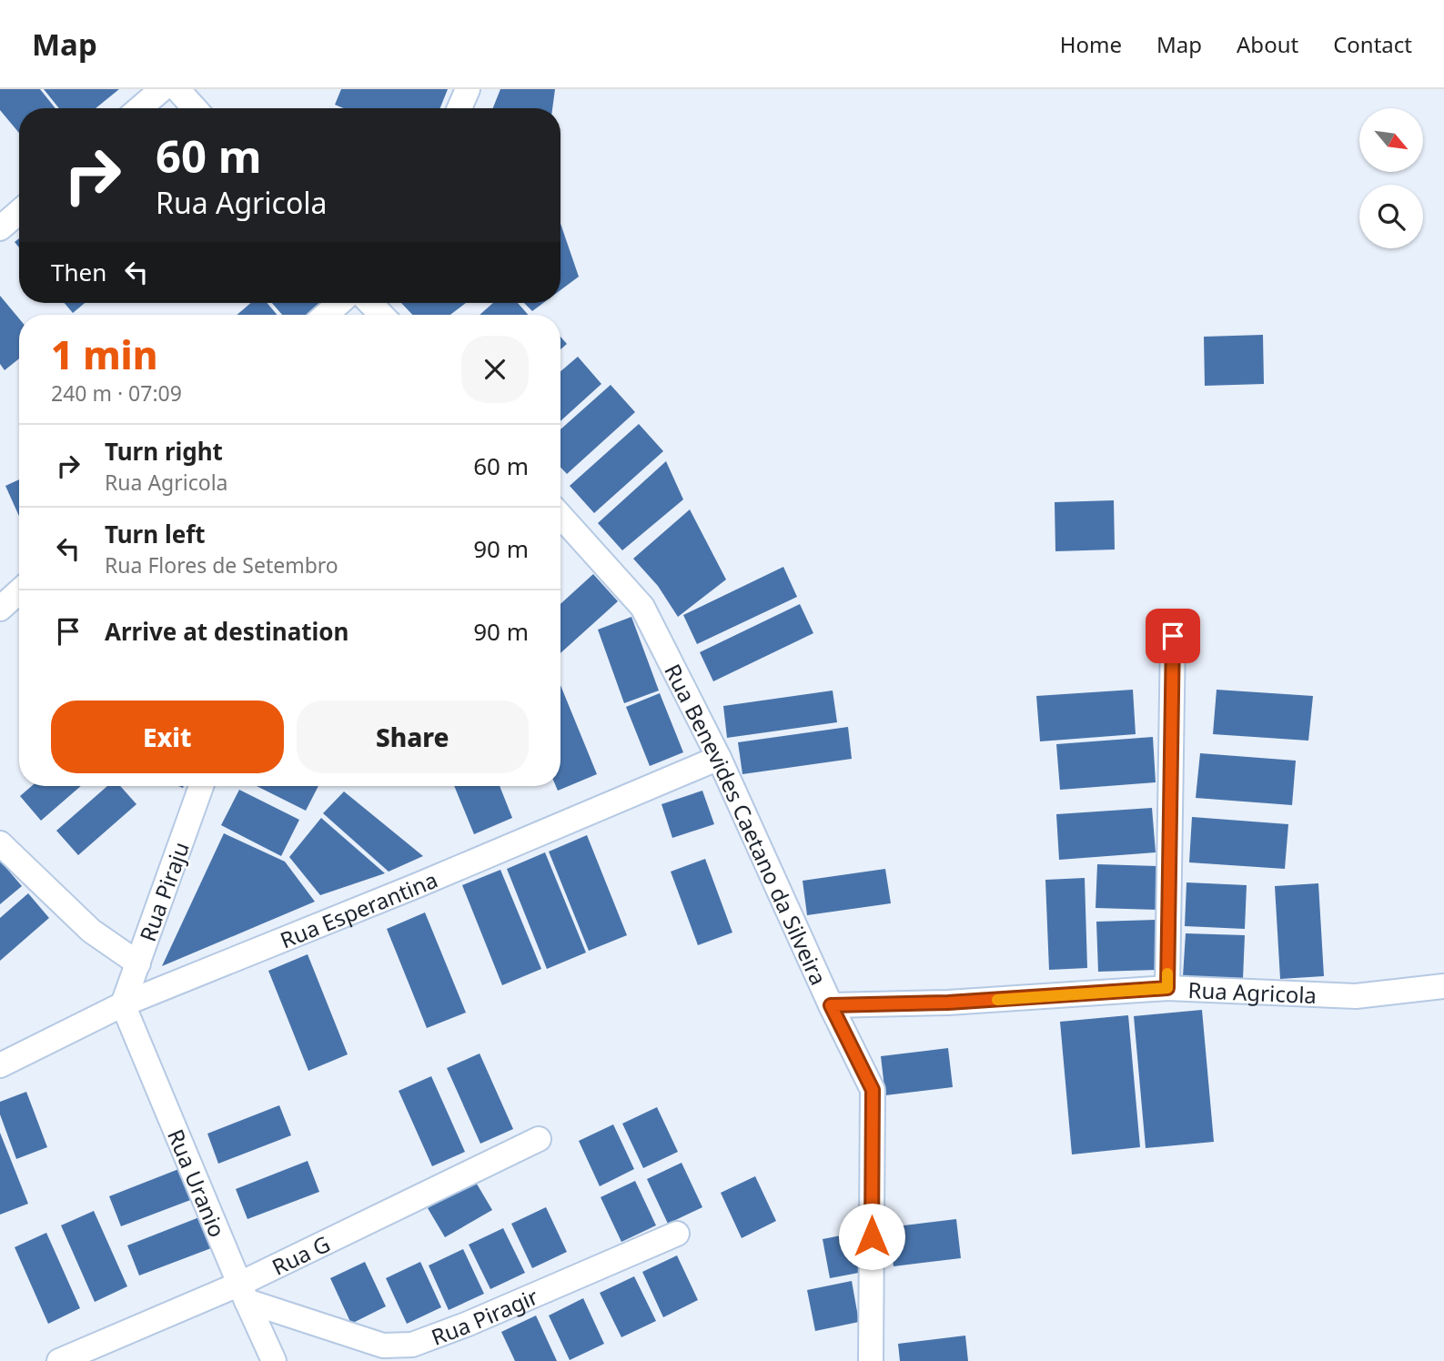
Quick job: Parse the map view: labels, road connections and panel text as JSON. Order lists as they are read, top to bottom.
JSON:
{
  "streets": {
    "street": [
      "Rua Benevides Caetano da Silveira",
      "Rua Piraju",
      "Rua Esperantina",
      "Rua Agricola",
      "Rua Uranio",
      "Rua G",
      "Rua Piragir"
    ]
  },
  "crossings": [
    ["Rua Benevides Caetano da Silveira", "Rua Esperantina"],
    ["Rua Benevides Caetano da Silveira", "Rua Agricola"],
    ["Rua Piraju", "Rua Esperantina"],
    ["Rua Piraju", "Rua Uranio"],
    ["Rua Esperantina", "Rua Uranio"],
    ["Rua Uranio", "Rua G"],
    ["Rua Uranio", "Rua Piragir"],
    ["Rua G", "Rua Piragir"]
  ],
  "north": "bottom right",
  "page": {
    "header": "Map",
    "nav": [
      "Home",
      "Map",
      "About",
      "Contact"
    ],
    "turn": ["60 m", "Rua Agricola"],
    "then": "Then",
    "heading": ["1 min", "240 m · 07:09"],
    "list": [
      {
        "name": "Turn right",
        "note": "Rua Agricola",
        "value": "60 m"
      },
      {
        "name": "Turn left",
        "note": "Rua Flores de Setembro",
        "value": "90 m"
      },
      {
        "name": "Arrive at destination",
        "value": "90 m"
      }
    ],
    "buttons": ["Exit", "Share"]
  }
}
